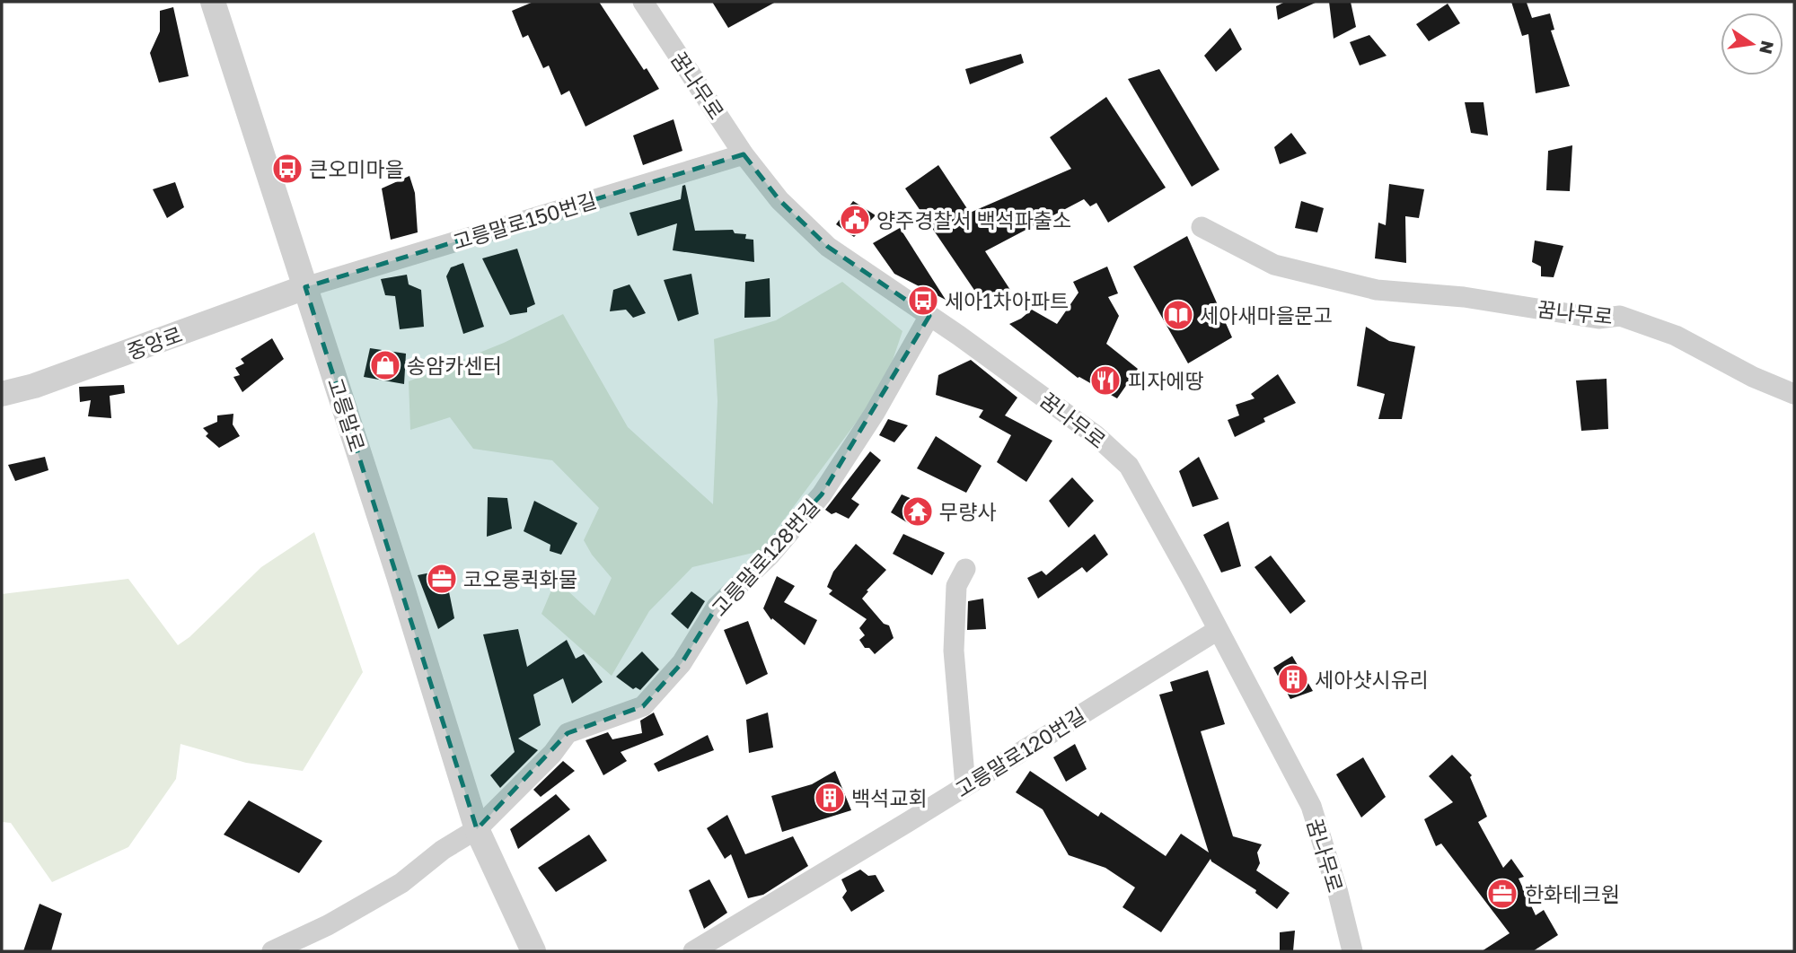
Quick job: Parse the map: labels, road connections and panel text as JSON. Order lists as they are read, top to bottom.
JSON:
{
  "streets": {
    "street": [
      "꿈나무로",
      "고릉말로150번길",
      "중앙로",
      "고릉말로",
      "고릉말로128번길",
      "고릉말로120번길"
    ]
  },
  "crossings": [
    ["꿈나무로", "고릉말로150번길"],
    ["꿈나무로", "고릉말로128번길"],
    ["꿈나무로", "고릉말로120번길"],
    ["고릉말로150번길", "중앙로"],
    ["고릉말로150번길", "고릉말로"],
    ["중앙로", "고릉말로"],
    ["고릉말로", "고릉말로128번길"]
  ],
  "places": {
    "bus stop": ["큰오미마을", "세아1차아파트"],
    "public building": ["양주경찰서 백석파출소"],
    "library": ["세아새마을문고"],
    "shop": ["송암카센터"],
    "restaurant": ["피자에땅"],
    "temple": ["무량사"],
    "office": ["코오롱퀵화물", "한화테크원"],
    "building": ["세아샷시유리", "백석교회"]
  },
  "north": "right"
}
